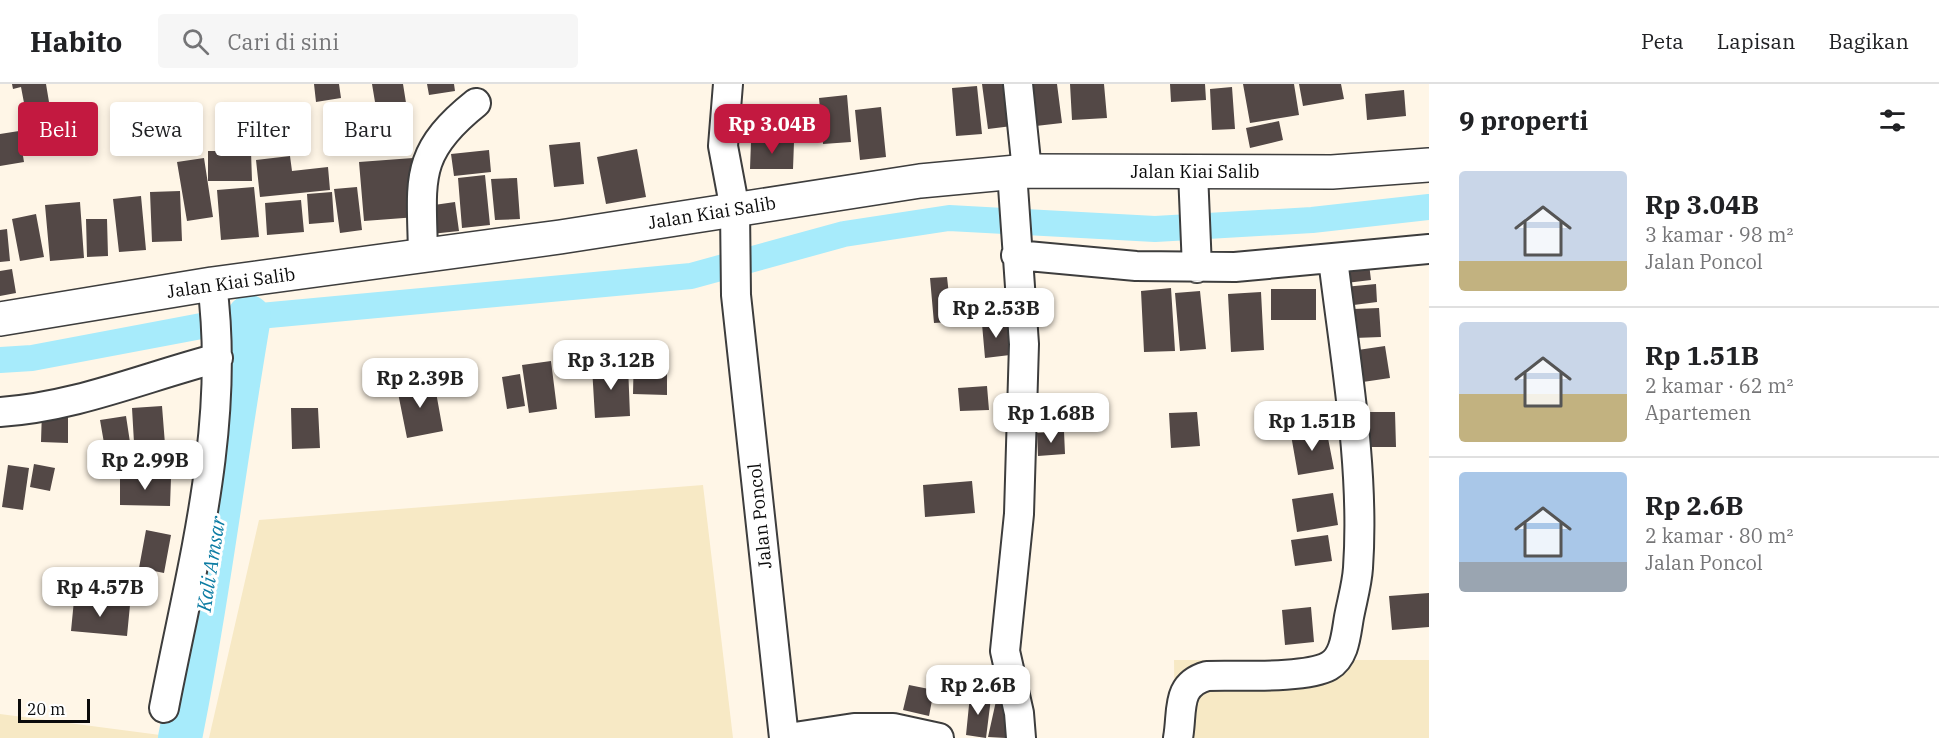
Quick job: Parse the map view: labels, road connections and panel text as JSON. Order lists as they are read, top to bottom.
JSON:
{
  "streets": {
    "street": ["Jalan Kiai Salib", "Jalan Poncol"]
  },
  "crossings": [
    ["Jalan Kiai Salib", "Jalan Poncol"]
  ],
  "water": ["Kali Amsar"],
  "scale_bar": "20 m",
  "page": {
    "header": "Habito",
    "search": "Cari di sini",
    "nav": ["Peta", "Lapisan", "Bagikan"],
    "heading": "9 properti",
    "chip": [
      "Beli",
      "Sewa",
      "Filter",
      "Baru"
    ],
    "price": [
      "Rp 3.04B",
      "Rp 2.53B",
      "Rp 3.12B",
      "Rp 2.39B",
      "Rp 1.68B",
      "Rp 1.51B",
      "Rp 2.99B",
      "Rp 4.57B",
      "Rp 2.6B"
    ],
    "list": [
      {
        "name": "Rp 3.04B",
        "note": "3 kamar · 98 m² · Jalan Poncol"
      },
      {
        "name": "Rp 1.51B",
        "note": "2 kamar · 62 m² · Apartemen"
      },
      {
        "name": "Rp 2.6B",
        "note": "2 kamar · 80 m² · Jalan Poncol"
      }
    ],
    "scale": "20 m"
  }
}
